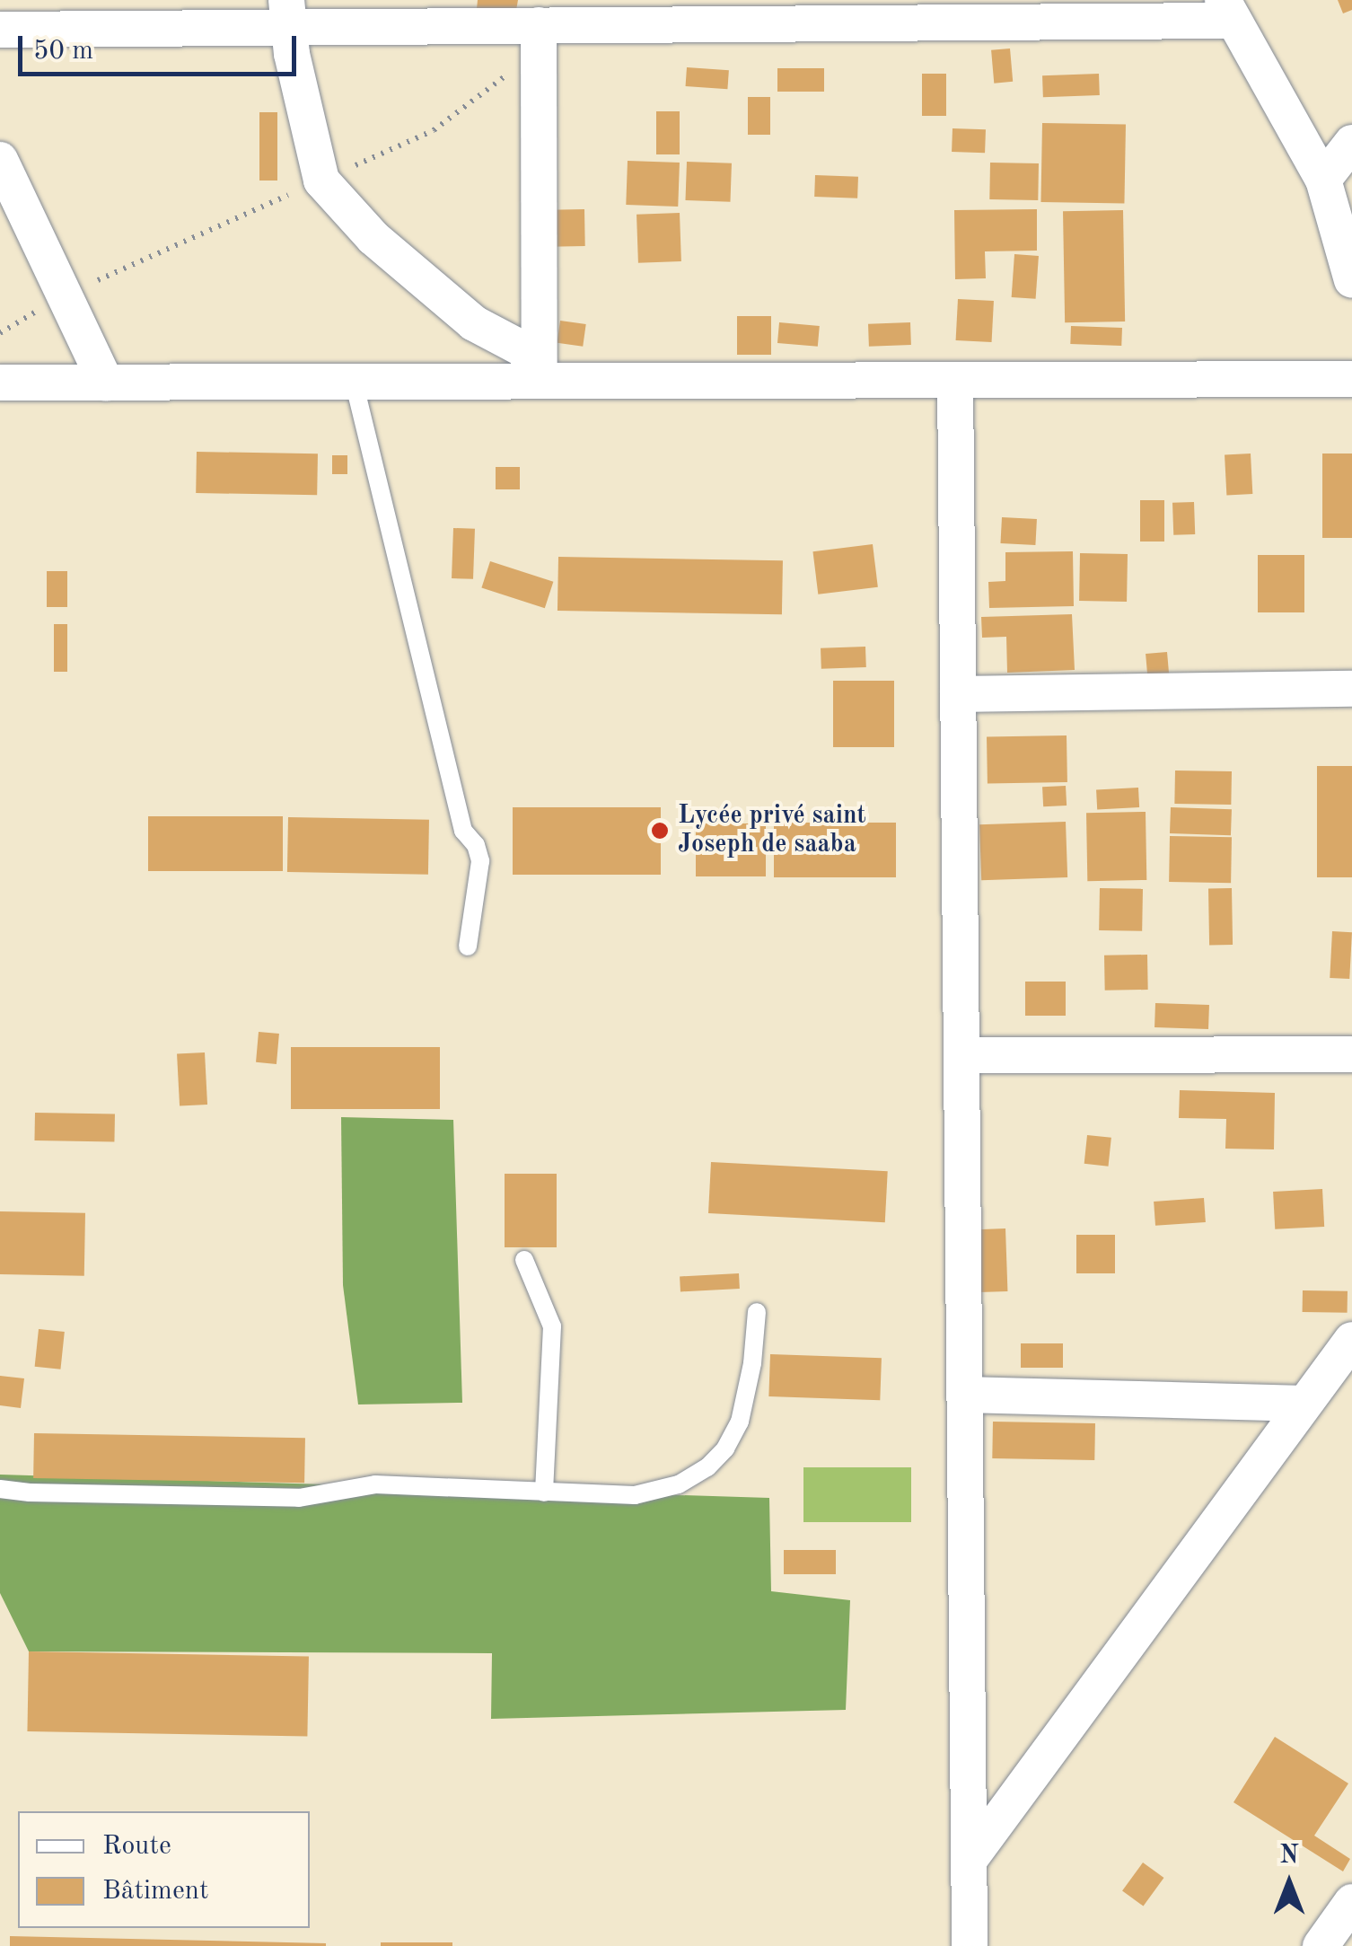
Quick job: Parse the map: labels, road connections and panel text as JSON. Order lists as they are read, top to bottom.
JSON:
{
  "places": ["Lycée privé saint Joseph de saaba"],
  "legend": ["Route", "Bâtiment"],
  "scale_bar": "50 m",
  "north": "top"
}
